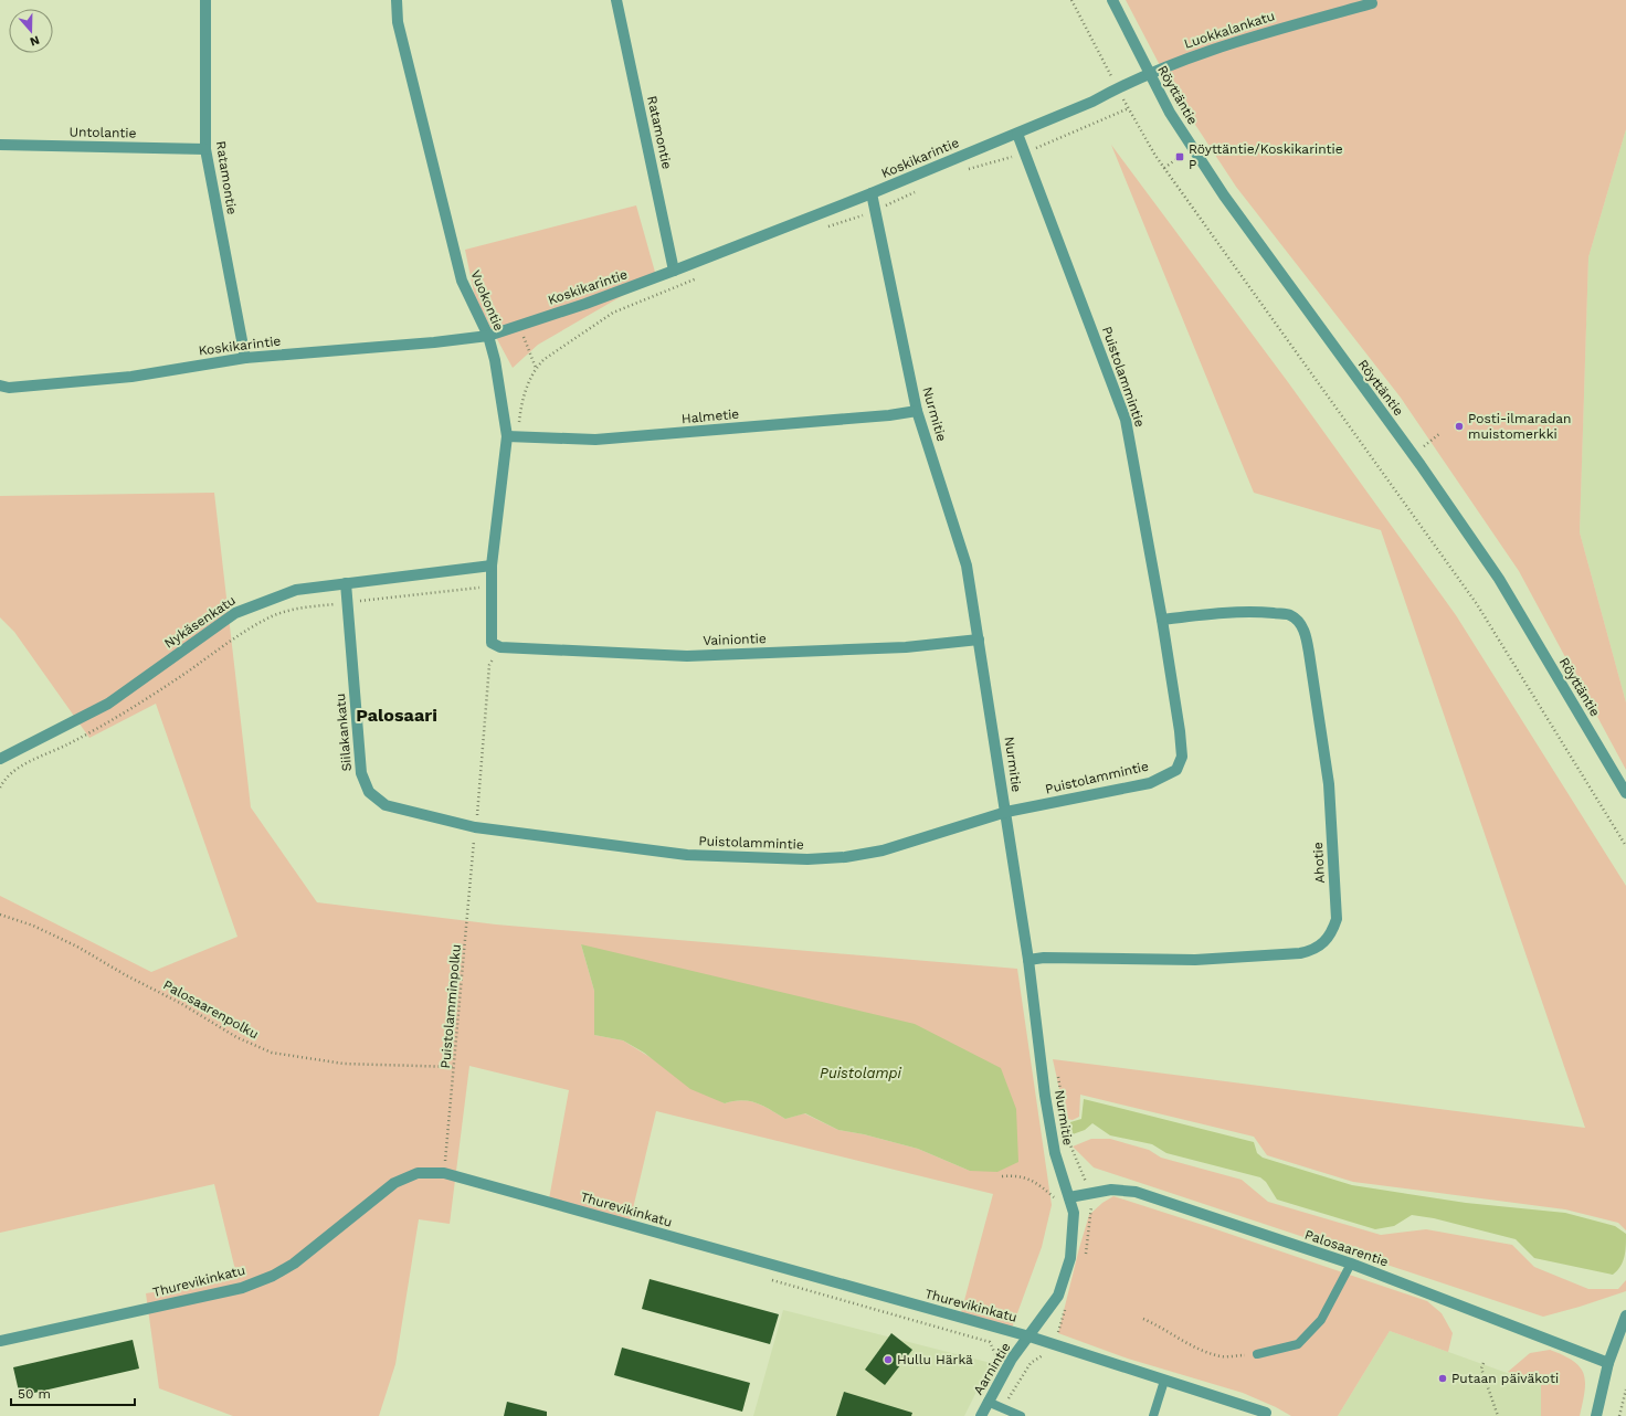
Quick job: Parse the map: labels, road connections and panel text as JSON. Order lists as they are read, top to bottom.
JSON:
{
  "streets": {
    "street": [
      "Luokkalankatu",
      "Röyttäntie",
      "Untolantie",
      "Ratamontie",
      "Koskikarintie",
      "Vuokontie",
      "Puistolammintie",
      "Nurmitie",
      "Halmetie",
      "Nykäsenkatu",
      "Vainiontie",
      "Siilakankatu",
      "Ahotie",
      "Thurevikinkatu",
      "Palosaarentie",
      "Aarnintie"
    ],
    "path": ["Puistolamminpolku", "Palosaarenpolku"]
  },
  "crossings": [
    ["Luokkalankatu", "Röyttäntie"],
    ["Luokkalankatu", "Koskikarintie"],
    ["Röyttäntie", "Koskikarintie"],
    ["Untolantie", "Ratamontie"],
    ["Ratamontie", "Koskikarintie"],
    ["Koskikarintie", "Vuokontie"],
    ["Koskikarintie", "Puistolammintie"],
    ["Koskikarintie", "Nurmitie"],
    ["Vuokontie", "Halmetie"],
    ["Vuokontie", "Nykäsenkatu"],
    ["Vuokontie", "Vainiontie"],
    ["Vuokontie", "Puistolamminpolku"],
    ["Puistolammintie", "Nurmitie"],
    ["Puistolammintie", "Siilakankatu"],
    ["Puistolammintie", "Ahotie"],
    ["Puistolammintie", "Puistolamminpolku"],
    ["Nurmitie", "Halmetie"],
    ["Nurmitie", "Vainiontie"],
    ["Nurmitie", "Ahotie"],
    ["Nurmitie", "Thurevikinkatu"],
    ["Nurmitie", "Palosaarentie"],
    ["Nurmitie", "Aarnintie"],
    ["Nykäsenkatu", "Siilakankatu"],
    ["Vainiontie", "Puistolamminpolku"],
    ["Siilakankatu", "Puistolamminpolku"],
    ["Puistolamminpolku", "Palosaarenpolku"],
    ["Puistolamminpolku", "Thurevikinkatu"],
    ["Thurevikinkatu", "Aarnintie"]
  ],
  "districts": ["Palosaari"],
  "water": ["Puistolampi"],
  "places": {
    "transit": ["Röyttäntie/Koskikarintie P"],
    "other": ["Posti-ilmaradan muistomerkki", "Hullu Härkä", "Putaan päiväkoti"]
  },
  "scale_bar": "50 m",
  "north": "bottom"
}
